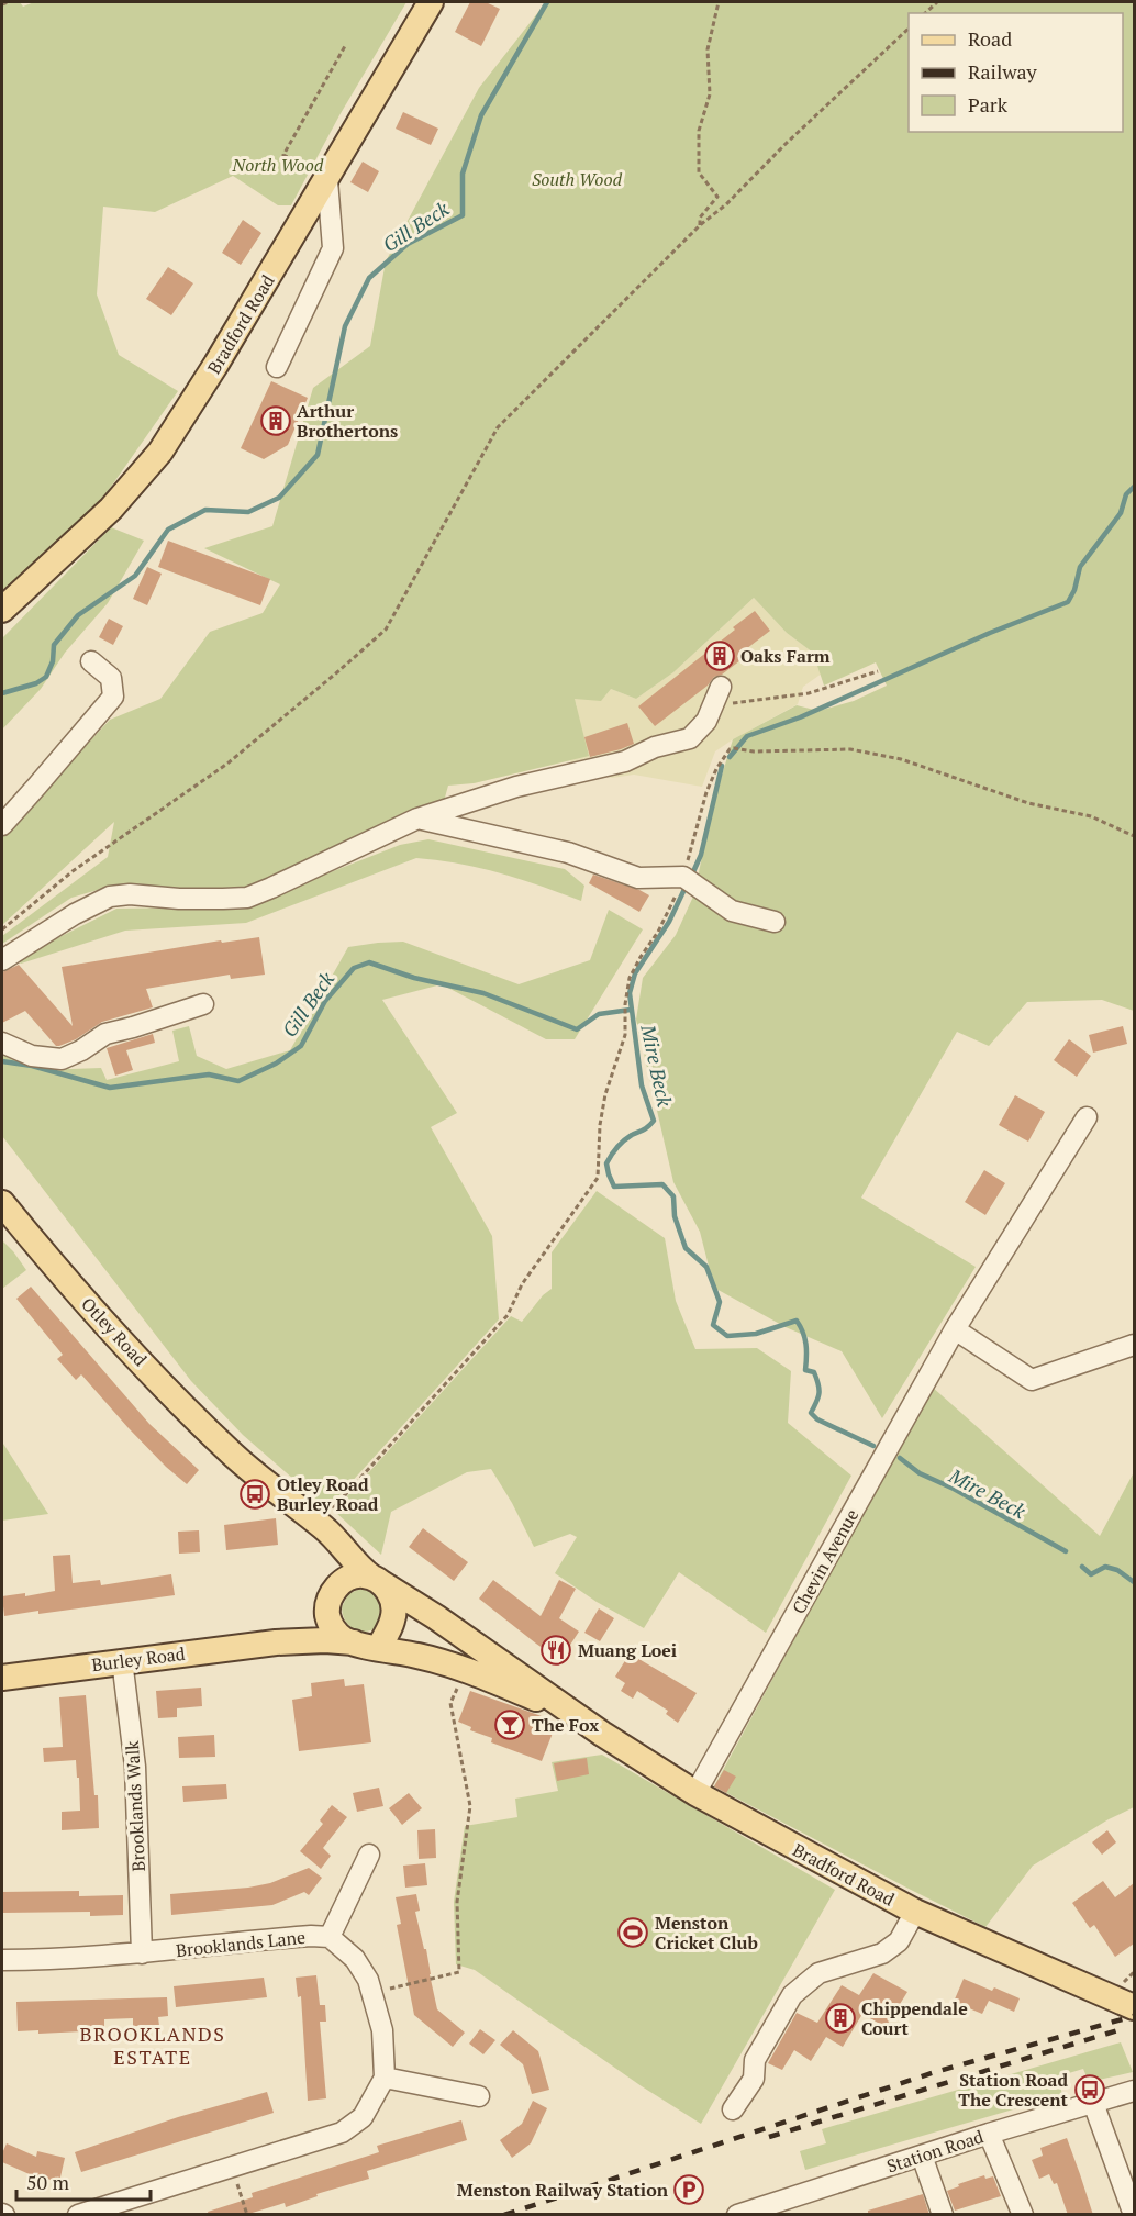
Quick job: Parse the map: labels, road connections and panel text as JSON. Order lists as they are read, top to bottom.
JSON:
{
  "streets": {
    "main road": ["Bradford Road", "Otley Road", "Burley Road"],
    "street": [
      "Chevin Avenue",
      "Brooklands Walk",
      "Brooklands Lane",
      "Station Road"
    ]
  },
  "crossings": [
    ["Bradford Road", "Chevin Avenue"],
    ["Bradford Road", "Burley Road"],
    ["Burley Road", "Brooklands Walk"],
    ["Brooklands Walk", "Brooklands Lane"]
  ],
  "districts": ["BROOKLANDS ESTATE"],
  "water": ["Gill Beck", "Mire Beck"],
  "parks": ["North Wood", "South Wood"],
  "places": {
    "building": ["Arthur Brothertons", "Oaks Farm", "Chippendale Court"],
    "bus stop": ["Otley Road Burley Road", "Station Road The Crescent"],
    "restaurant": ["Muang Loei"],
    "bar": ["The Fox"],
    "sports": ["Menston Cricket Club"],
    "parking": ["Menston Railway Station"]
  },
  "legend": ["Road", "Railway", "Park"],
  "scale_bar": "50 m"
}
